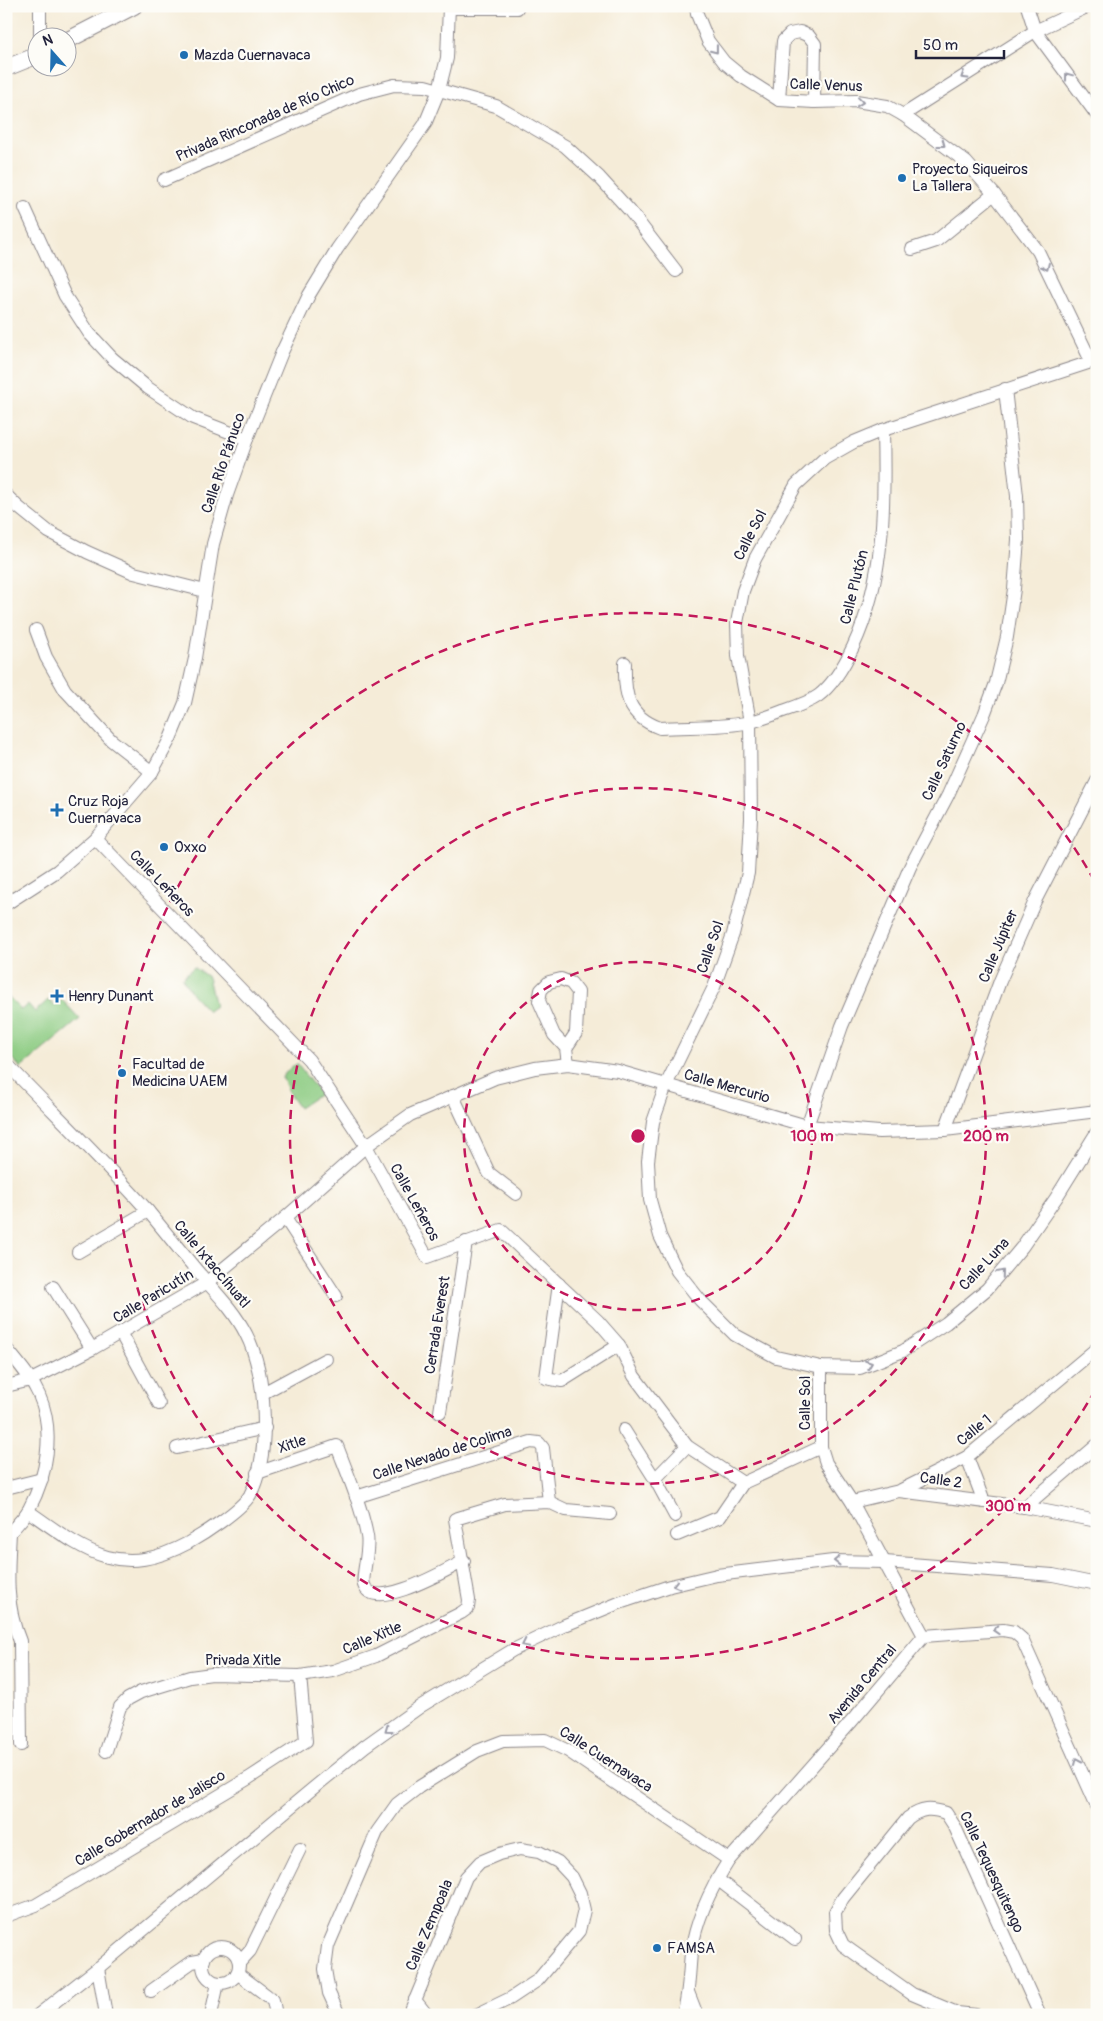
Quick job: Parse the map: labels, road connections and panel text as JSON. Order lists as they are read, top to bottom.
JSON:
{
  "streets": {
    "street": [
      "Calle Venus",
      "Privada Rinconada de Río Chico",
      "Calle Río Pánuco",
      "Calle Sol",
      "Calle Plutón",
      "Calle Saturno",
      "Calle Leñeros",
      "Calle Júpiter",
      "Calle Mercurio",
      "Calle Ixtaccíhuatl",
      "Calle Luna",
      "Calle Paricutín",
      "Cerrada Everest",
      "Calle 1",
      "Xitle",
      "Calle Nevado de Colima",
      "Calle 2",
      "Calle Xitle",
      "Privada Xitle",
      "Avenida Central",
      "Calle Cuernavaca",
      "Calle Gobernador de Jalisco",
      "Calle Tequesquitengo",
      "Calle Zempoala"
    ]
  },
  "crossings": [
    ["Calle Venus", "Calle Sol"],
    ["Privada Rinconada de Río Chico", "Calle Río Pánuco"],
    ["Calle Río Pánuco", "Calle Leñeros"],
    ["Calle Sol", "Calle Plutón"],
    ["Calle Sol", "Calle Saturno"],
    ["Calle Sol", "Calle Mercurio"],
    ["Calle Sol", "Calle Luna"],
    ["Calle Sol", "Calle 1"],
    ["Calle Sol", "Avenida Central"],
    ["Calle Saturno", "Calle Mercurio"],
    ["Calle Leñeros", "Calle Mercurio"],
    ["Calle Leñeros", "Calle Paricutín"],
    ["Calle Leñeros", "Cerrada Everest"],
    ["Calle Júpiter", "Calle Mercurio"],
    ["Calle Mercurio", "Calle Paricutín"],
    ["Calle Ixtaccíhuatl", "Calle Paricutín"],
    ["Calle Ixtaccíhuatl", "Xitle"],
    ["Calle 1", "Calle 2"],
    ["Xitle", "Calle Nevado de Colima"],
    ["Calle Nevado de Colima", "Calle Xitle"],
    ["Calle Xitle", "Privada Xitle"],
    ["Calle Xitle", "Calle Gobernador de Jalisco"],
    ["Privada Xitle", "Calle Gobernador de Jalisco"],
    ["Avenida Central", "Calle Cuernavaca"]
  ],
  "one_way": ["Calle Venus", "Calle Luna"],
  "places": {
    "other": [
      "Mazda Cuernavaca",
      "Proyecto Siqueiros La Tallera",
      "Oxxo",
      "Facultad de Medicina UAEM",
      "FAMSA"
    ],
    "health": ["Cruz Roja Cuernavaca", "Henry Dunant"]
  },
  "scale_bar": "50 m",
  "north": "top",
  "rings": ["100 m", "200 m", "300 m"]
}
